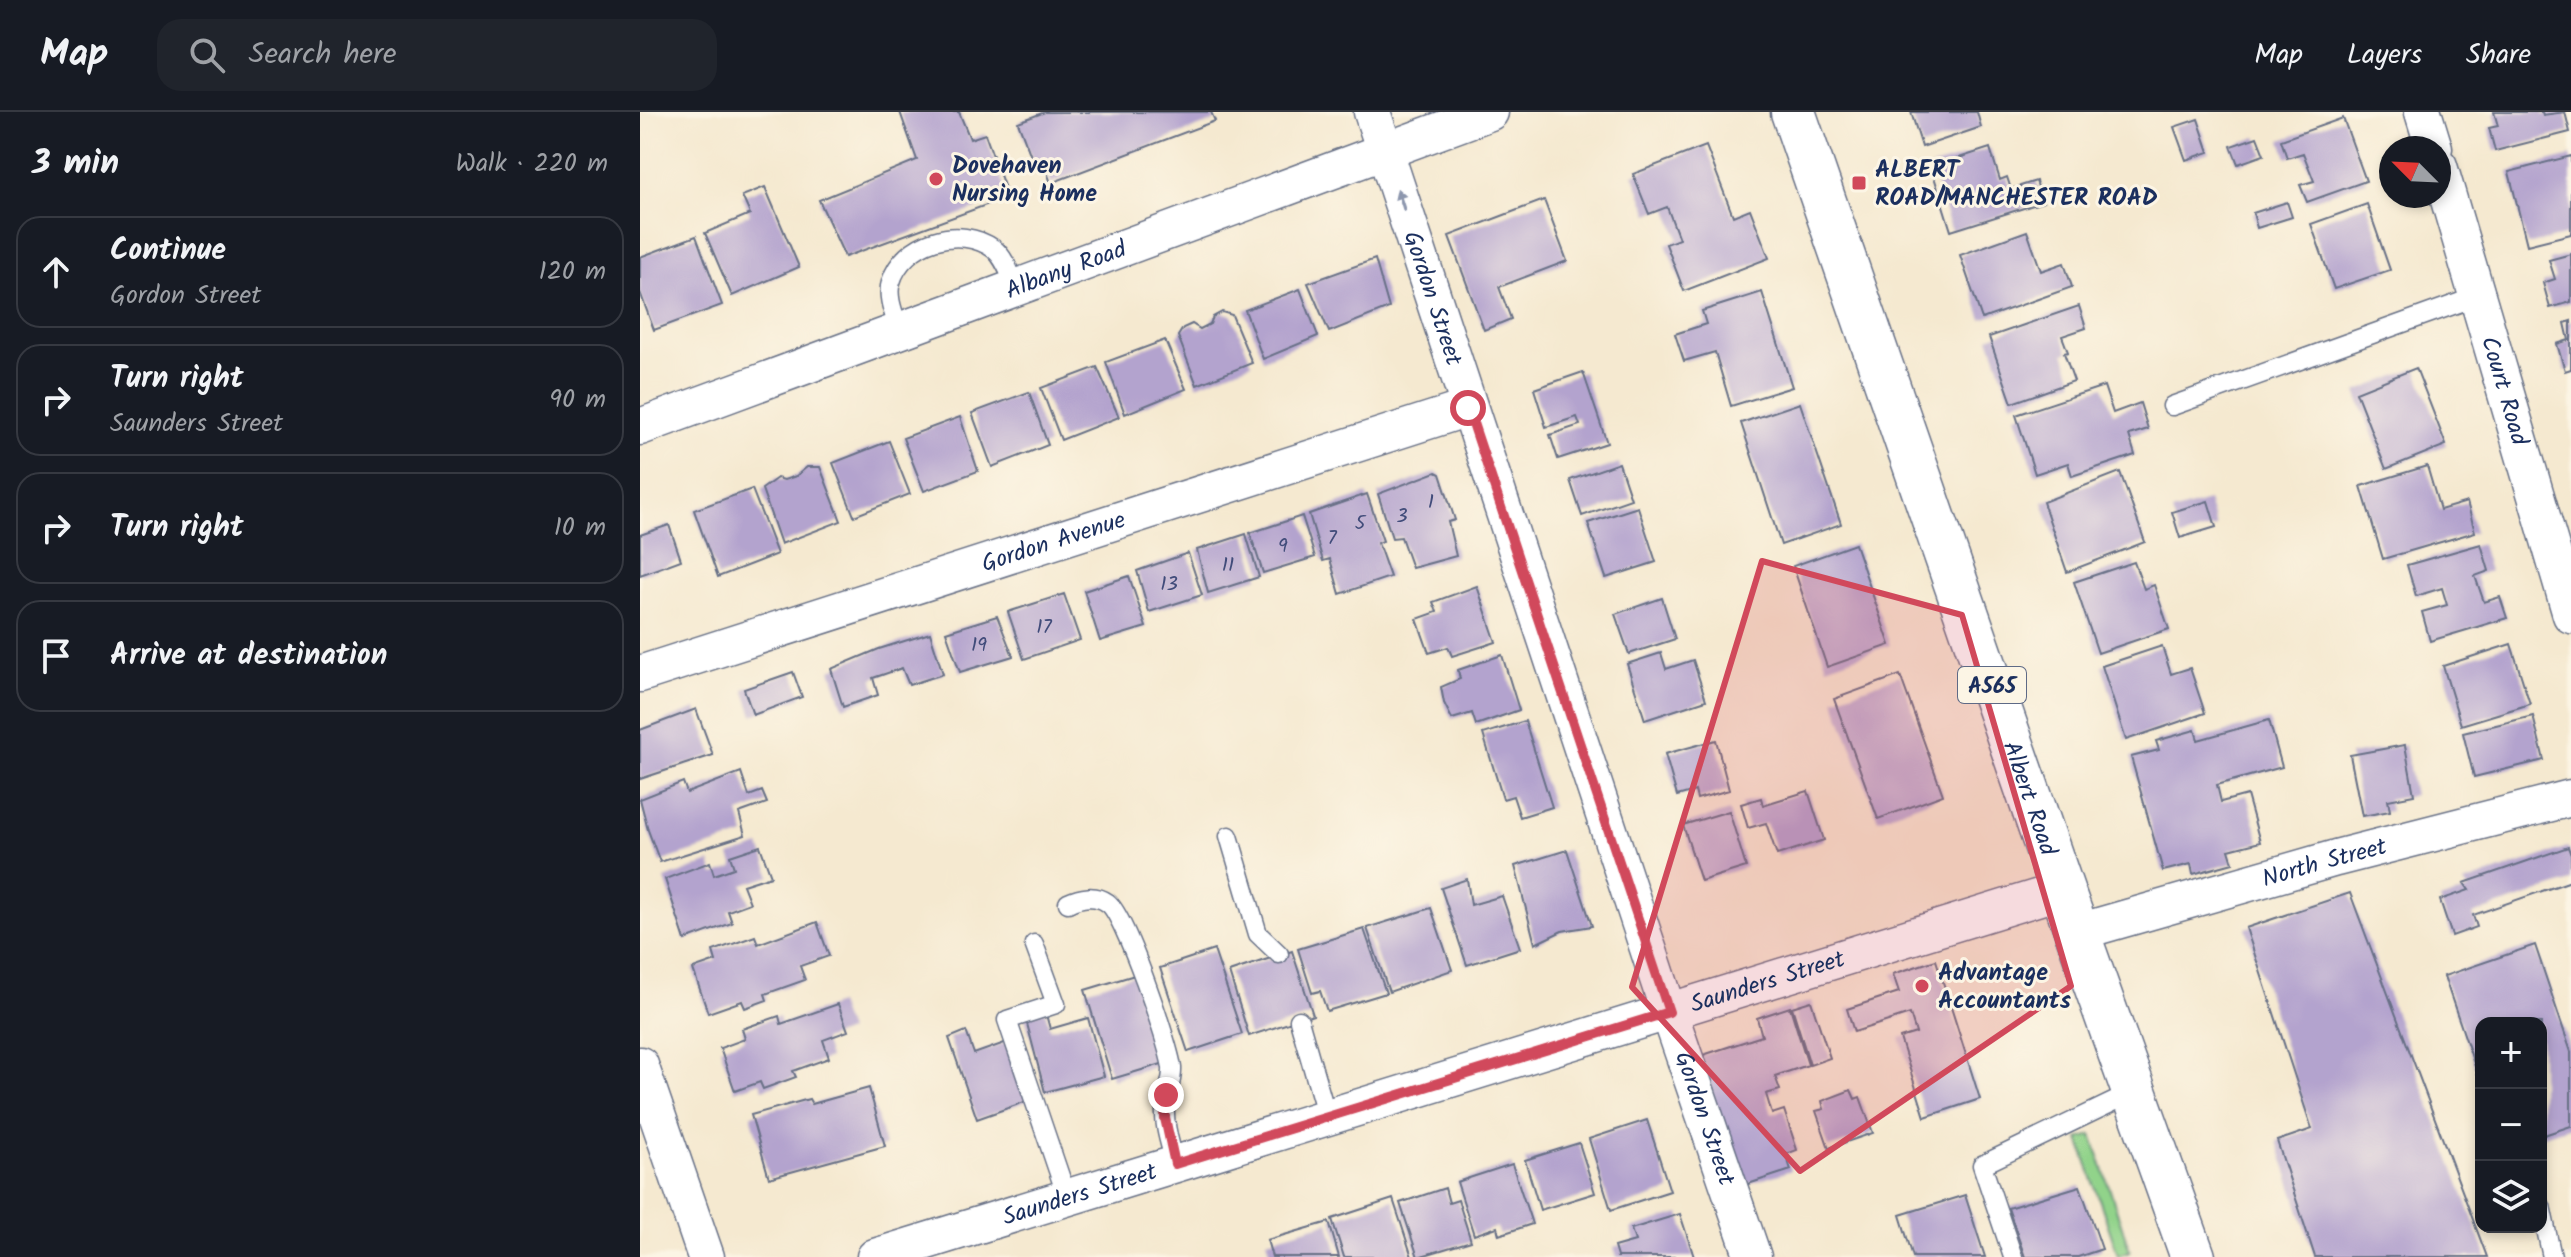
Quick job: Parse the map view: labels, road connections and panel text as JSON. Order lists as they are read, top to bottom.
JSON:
{
  "streets": {
    "highway": ["A565", "Albert Road"],
    "street": [
      "Albany Road",
      "Gordon Street",
      "Court Road",
      "Gordon Avenue",
      "North Street",
      "Saunders Street"
    ]
  },
  "crossings": [
    ["Albany Road", "Gordon Street"],
    ["Gordon Street", "Gordon Avenue"],
    ["Gordon Street", "Saunders Street"],
    ["Albert Road", "North Street"],
    ["Albert Road", "Saunders Street"]
  ],
  "places": {
    "other": ["Dovehaven Nursing Home", "Advantage Accountants"],
    "transit": ["ALBERT ROAD/MANCHESTER ROAD"]
  },
  "house_numbers": [
    "1",
    "3",
    "5",
    "7",
    "9",
    "11",
    "13",
    "17",
    "19"
  ],
  "north": "top left",
  "page": {
    "header": "Map",
    "search": "Search here",
    "nav": ["Map", "Layers", "Share"],
    "heading": ["3 min", "Walk · 220 m"],
    "list": [
      ["Continue", "Gordon Street", "120 m"],
      ["Turn right", "Saunders Street", "90 m"],
      ["Turn right", "10 m"],
      "Arrive at destination"
    ],
    "map_buttons": ["+", "−"]
  }
}
